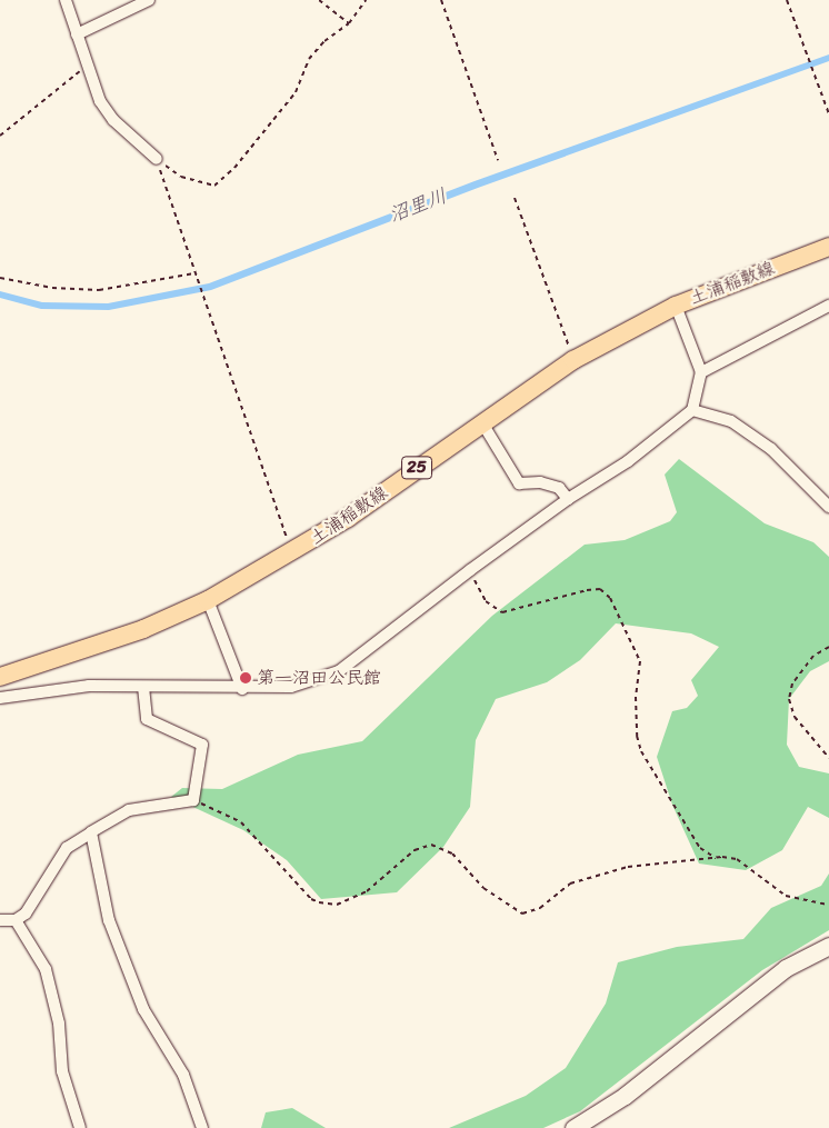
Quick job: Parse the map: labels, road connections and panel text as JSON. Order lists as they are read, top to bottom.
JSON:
{
  "streets": {
    "main road": ["土浦稲敷線", "25"]
  },
  "water": ["沼里川"],
  "places": ["第一沼田公民館"]
}
